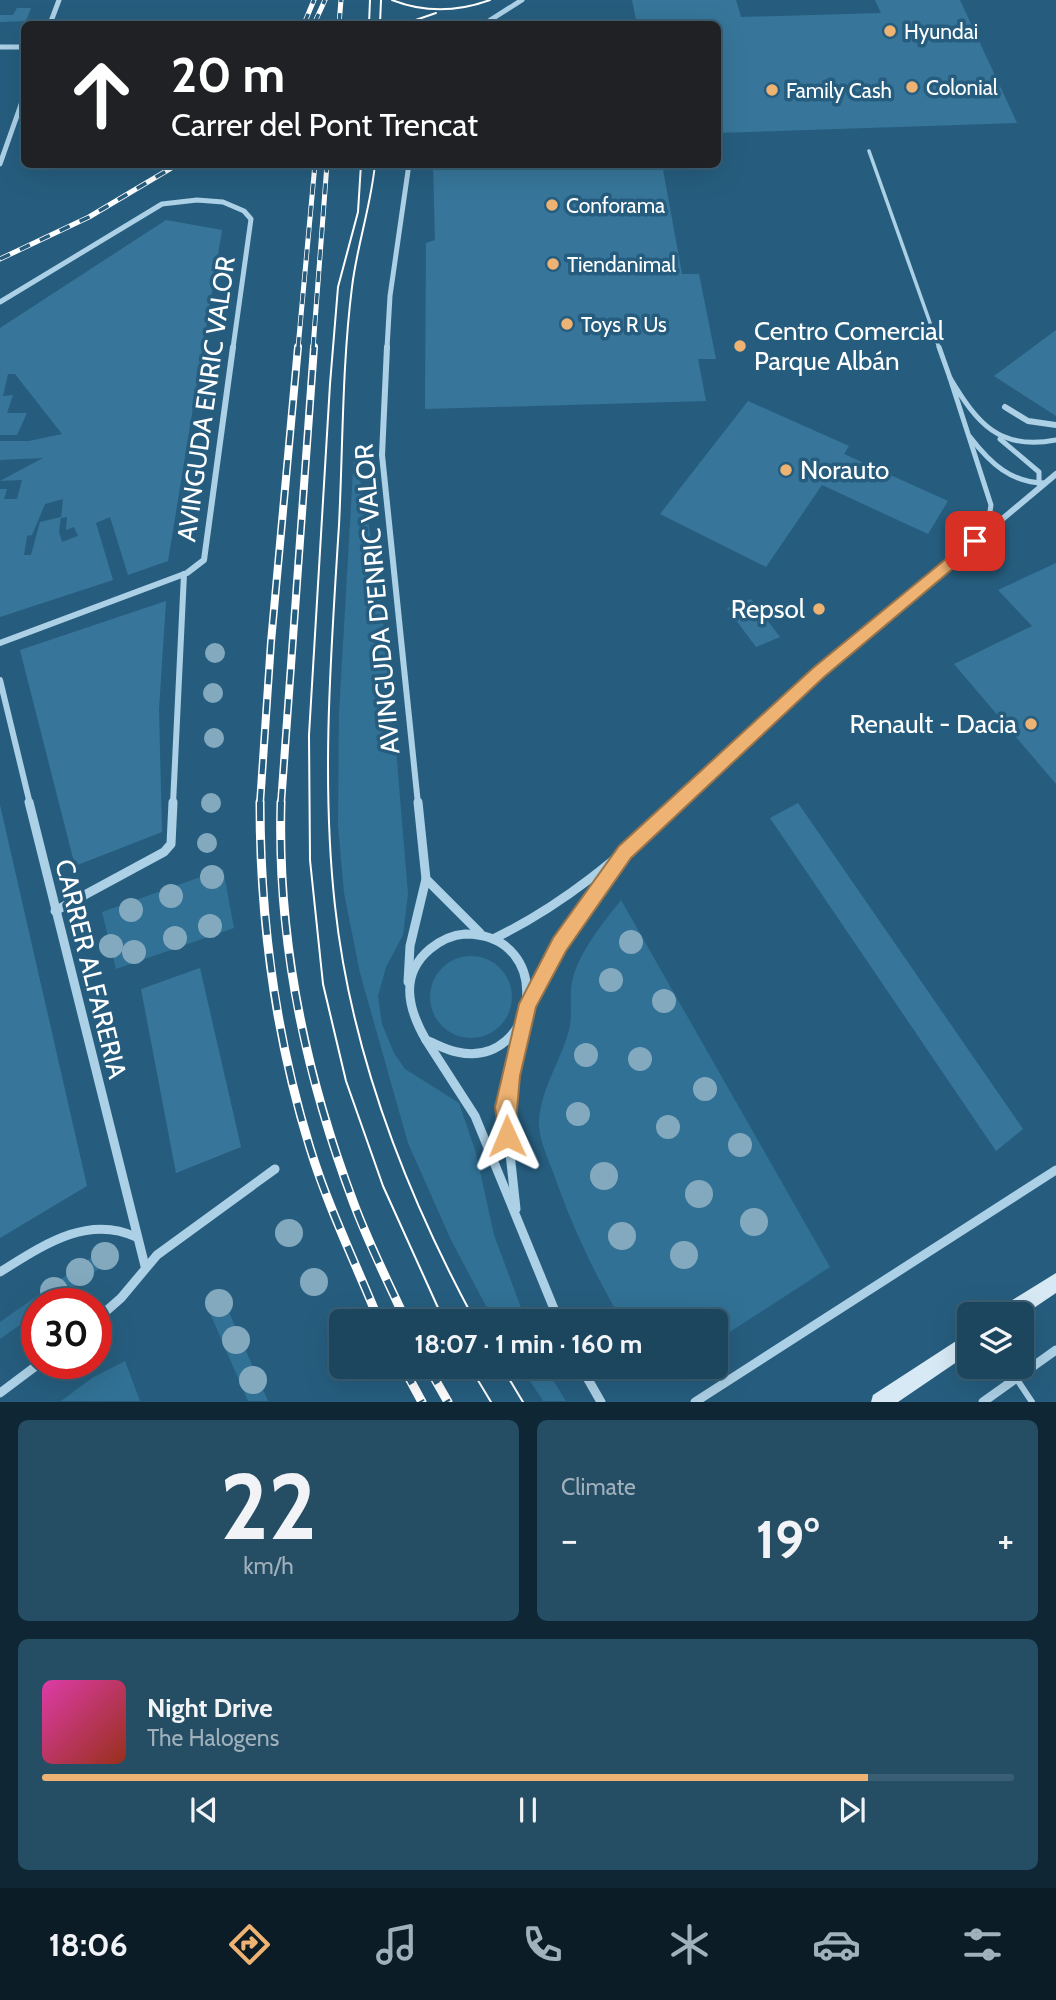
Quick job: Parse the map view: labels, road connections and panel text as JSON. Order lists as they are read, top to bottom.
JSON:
{
  "streets": {
    "street": ["AVINGUDA ENRIC VALOR", "AVINGUDA D'ENRIC VALOR", "CARRER ALFARERIA"]
  },
  "crossings": [
    ["AVINGUDA ENRIC VALOR", "CARRER ALFARERIA"]
  ],
  "places": [
    "Hyundai",
    "Colonial",
    "Family Cash",
    "Conforama",
    "Tiendanimal",
    "Toys R Us",
    "Centro Comercial Parque Albán",
    "Norauto",
    "Repsol",
    "Renault - Dacia"
  ],
  "page": {
    "turn": ["20 m", "Carrer del Pont Trencat"],
    "limit": "30",
    "trip": "18:07 · 1 min · 160 m",
    "tile": [
      ["22", "km/h"],
      "Climate"
    ],
    "heat": ["−", "19°", "+"],
    "song": ["Night Drive", "The Halogens"],
    "tabs": "18:06"
  }
}
